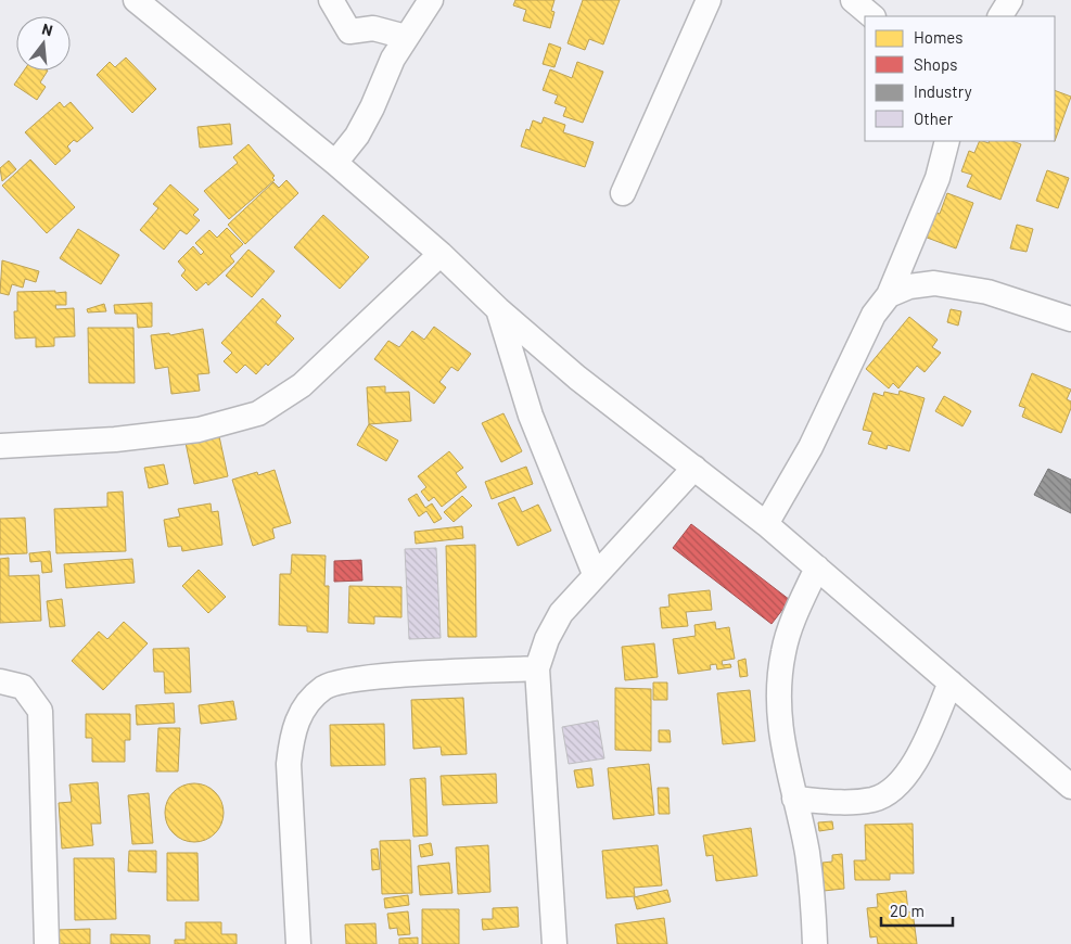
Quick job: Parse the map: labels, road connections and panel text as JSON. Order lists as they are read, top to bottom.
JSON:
{
  "legend": [
    "Homes",
    "Shops",
    "Industry",
    "Other"
  ],
  "scale_bar": "20 m",
  "north": "top"
}
